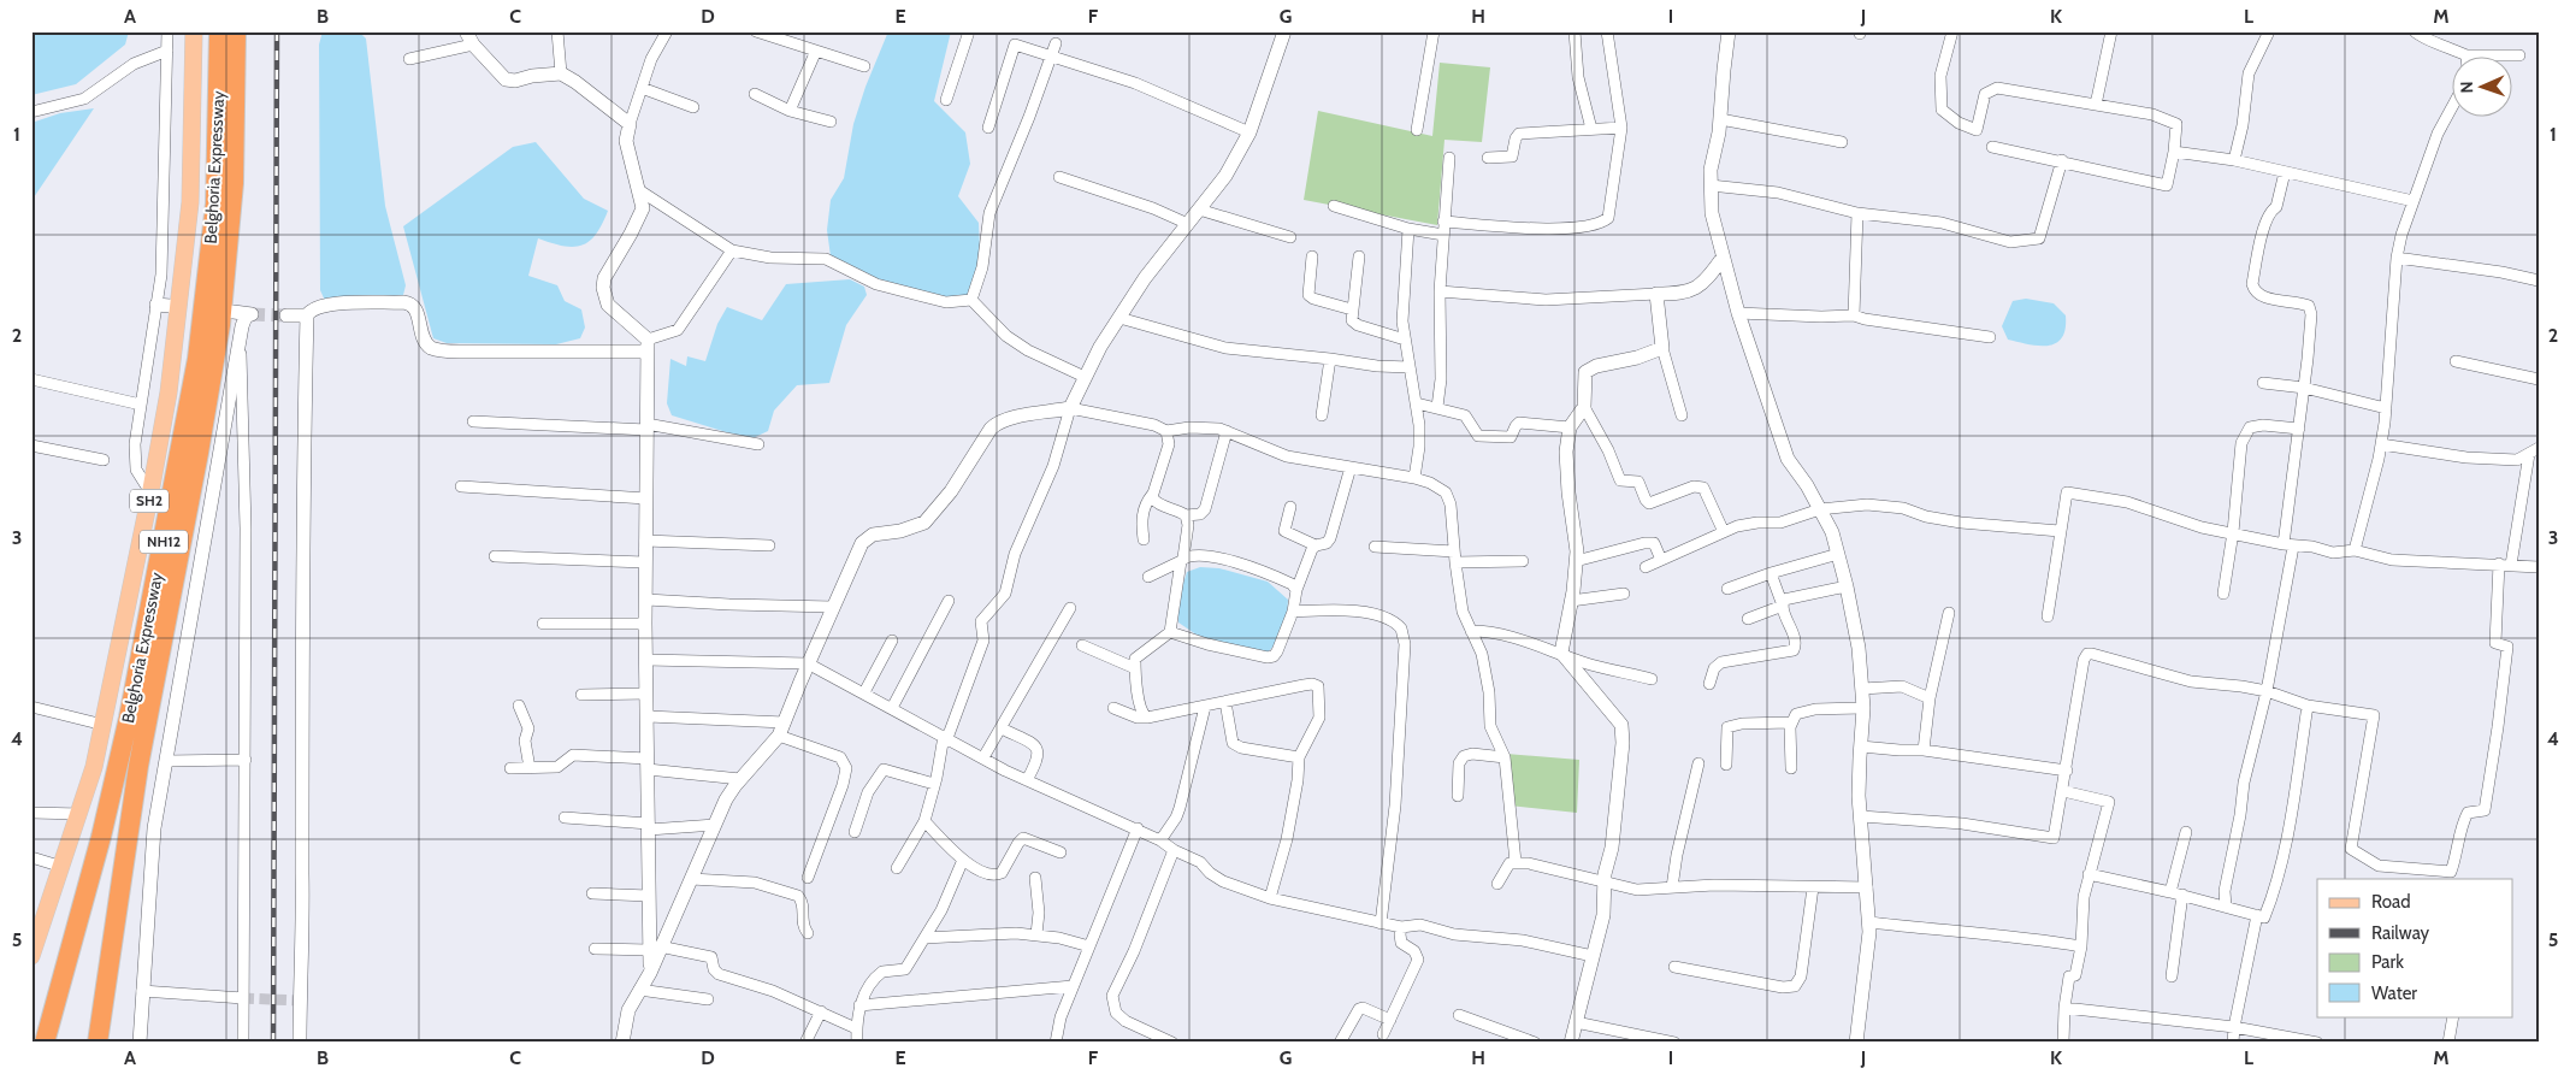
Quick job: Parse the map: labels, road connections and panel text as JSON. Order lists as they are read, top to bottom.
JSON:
{
  "streets": {
    "highway": ["Belghoria Expressway", "NH12"],
    "main road": ["SH2"]
  },
  "legend": [
    "Road",
    "Railway",
    "Park",
    "Water"
  ],
  "north": "left",
  "grid": {
    "columns": [
      "A",
      "B",
      "C",
      "D",
      "E",
      "F",
      "G",
      "H",
      "I",
      "J",
      "K",
      "L",
      "M"
    ],
    "rows": [
      "1",
      "2",
      "3",
      "4",
      "5"
    ]
  }
}
